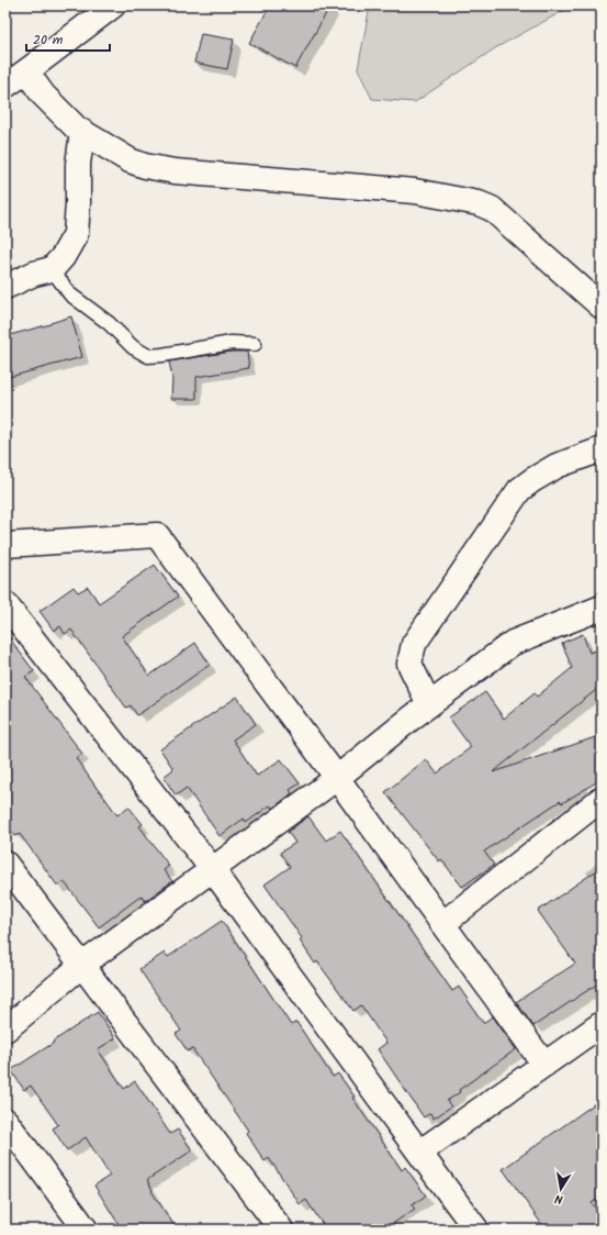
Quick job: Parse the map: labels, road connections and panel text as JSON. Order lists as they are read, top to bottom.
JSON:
{
  "scale_bar": "20 m",
  "north": "bottom"
}
